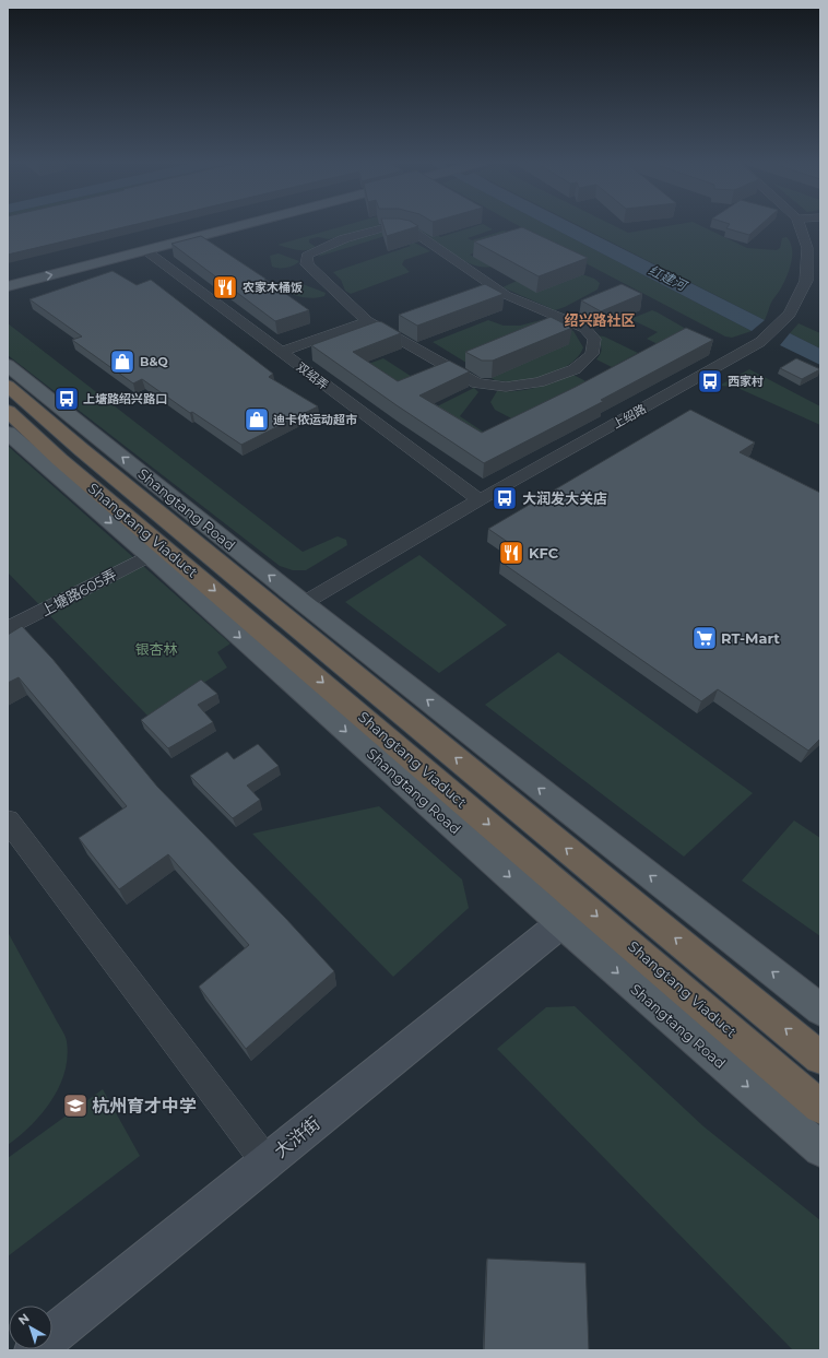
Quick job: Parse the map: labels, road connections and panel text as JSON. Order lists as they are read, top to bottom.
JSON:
{
  "streets": {
    "highway": ["Shangtang Viaduct"],
    "main road": ["Shangtang Road"],
    "street": [
      "双绍弄",
      "上绍路",
      "上塘路605弄",
      "大浒街"
    ]
  },
  "crossings": [
    ["双绍弄", "上绍路"],
    ["上绍路", "Shangtang Road"],
    ["Shangtang Road", "上塘路605弄"],
    ["Shangtang Road", "大浒街"]
  ],
  "districts": ["绍兴路社区"],
  "water": ["红建河"],
  "parks": ["银杏林"],
  "places": {
    "restaurant": ["农家木桶饭", "KFC"],
    "shop": ["B&Q", "迪卡侬运动超市"],
    "bus stop": ["西家村", "上塘路绍兴路口", "大润发大关店"],
    "supermarket": ["RT-Mart"],
    "school or university": ["杭州育才中学"]
  },
  "north": "top left"
}
